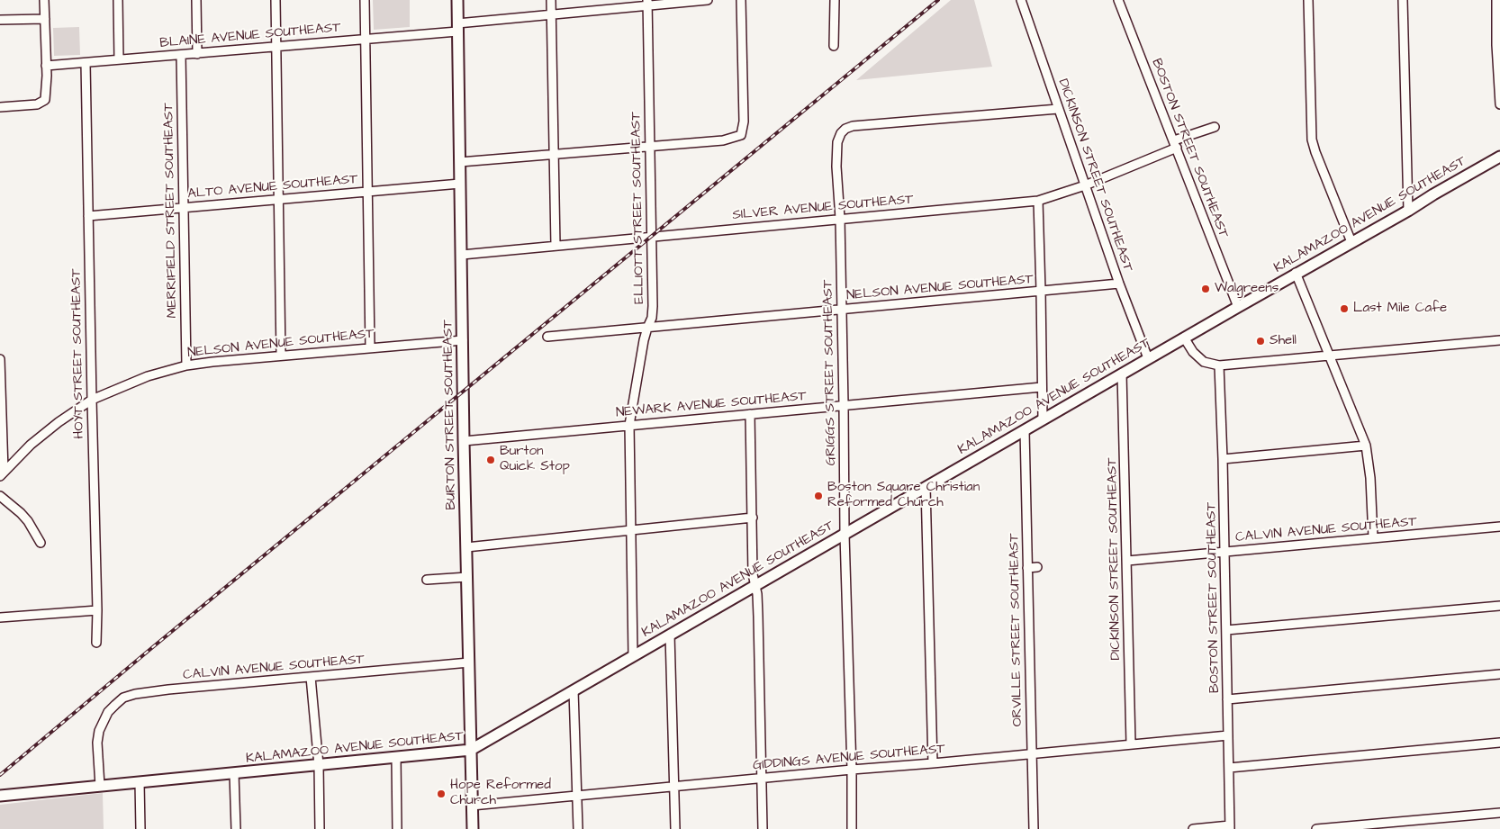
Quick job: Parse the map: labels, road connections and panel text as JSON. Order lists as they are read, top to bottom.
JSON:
{
  "streets": {
    "main road": ["KALAMAZOO AVENUE SOUTHEAST", "BURTON STREET SOUTHEAST"],
    "street": [
      "BLAINE AVENUE SOUTHEAST",
      "BOSTON STREET SOUTHEAST",
      "DICKINSON STREET SOUTHEAST",
      "ALTO AVENUE SOUTHEAST",
      "ELLIOTT STREET SOUTHEAST",
      "SILVER AVENUE SOUTHEAST",
      "MERRIFIELD STREET SOUTHEAST",
      "NELSON AVENUE SOUTHEAST",
      "HOYT STREET SOUTHEAST",
      "GRIGGS STREET SOUTHEAST",
      "NEWARK AVENUE SOUTHEAST",
      "CALVIN AVENUE SOUTHEAST",
      "ORVILLE STREET SOUTHEAST",
      "GIDDINGS AVENUE SOUTHEAST"
    ]
  },
  "crossings": [
    ["BLAINE AVENUE SOUTHEAST", "ELLIOTT STREET SOUTHEAST"],
    ["BLAINE AVENUE SOUTHEAST", "MERRIFIELD STREET SOUTHEAST"],
    ["BLAINE AVENUE SOUTHEAST", "HOYT STREET SOUTHEAST"],
    ["BLAINE AVENUE SOUTHEAST", "BURTON STREET SOUTHEAST"],
    ["BOSTON STREET SOUTHEAST", "SILVER AVENUE SOUTHEAST"],
    ["BOSTON STREET SOUTHEAST", "KALAMAZOO AVENUE SOUTHEAST"],
    ["BOSTON STREET SOUTHEAST", "CALVIN AVENUE SOUTHEAST"],
    ["BOSTON STREET SOUTHEAST", "GIDDINGS AVENUE SOUTHEAST"],
    ["DICKINSON STREET SOUTHEAST", "SILVER AVENUE SOUTHEAST"],
    ["DICKINSON STREET SOUTHEAST", "KALAMAZOO AVENUE SOUTHEAST"],
    ["DICKINSON STREET SOUTHEAST", "NELSON AVENUE SOUTHEAST"],
    ["DICKINSON STREET SOUTHEAST", "GRIGGS STREET SOUTHEAST"],
    ["DICKINSON STREET SOUTHEAST", "CALVIN AVENUE SOUTHEAST"],
    ["DICKINSON STREET SOUTHEAST", "GIDDINGS AVENUE SOUTHEAST"],
    ["ALTO AVENUE SOUTHEAST", "MERRIFIELD STREET SOUTHEAST"],
    ["ALTO AVENUE SOUTHEAST", "HOYT STREET SOUTHEAST"],
    ["ALTO AVENUE SOUTHEAST", "BURTON STREET SOUTHEAST"],
    ["ELLIOTT STREET SOUTHEAST", "SILVER AVENUE SOUTHEAST"],
    ["ELLIOTT STREET SOUTHEAST", "KALAMAZOO AVENUE SOUTHEAST"],
    ["ELLIOTT STREET SOUTHEAST", "NELSON AVENUE SOUTHEAST"],
    ["ELLIOTT STREET SOUTHEAST", "NEWARK AVENUE SOUTHEAST"],
    ["SILVER AVENUE SOUTHEAST", "GRIGGS STREET SOUTHEAST"],
    ["SILVER AVENUE SOUTHEAST", "BURTON STREET SOUTHEAST"],
    ["MERRIFIELD STREET SOUTHEAST", "NELSON AVENUE SOUTHEAST"],
    ["KALAMAZOO AVENUE SOUTHEAST", "GRIGGS STREET SOUTHEAST"],
    ["KALAMAZOO AVENUE SOUTHEAST", "BURTON STREET SOUTHEAST"],
    ["KALAMAZOO AVENUE SOUTHEAST", "CALVIN AVENUE SOUTHEAST"],
    ["KALAMAZOO AVENUE SOUTHEAST", "ORVILLE STREET SOUTHEAST"],
    ["NELSON AVENUE SOUTHEAST", "HOYT STREET SOUTHEAST"],
    ["NELSON AVENUE SOUTHEAST", "GRIGGS STREET SOUTHEAST"],
    ["NELSON AVENUE SOUTHEAST", "BURTON STREET SOUTHEAST"],
    ["GRIGGS STREET SOUTHEAST", "NEWARK AVENUE SOUTHEAST"],
    ["GRIGGS STREET SOUTHEAST", "GIDDINGS AVENUE SOUTHEAST"],
    ["NEWARK AVENUE SOUTHEAST", "BURTON STREET SOUTHEAST"],
    ["BURTON STREET SOUTHEAST", "CALVIN AVENUE SOUTHEAST"],
    ["BURTON STREET SOUTHEAST", "GIDDINGS AVENUE SOUTHEAST"],
    ["ORVILLE STREET SOUTHEAST", "GIDDINGS AVENUE SOUTHEAST"]
  ],
  "places": [
    "Walgreens",
    "Last Mile Cafe",
    "Shell",
    "Burton Quick Stop",
    "Boston Square Christian Reformed Church",
    "Hope Reformed Church"
  ]
}
